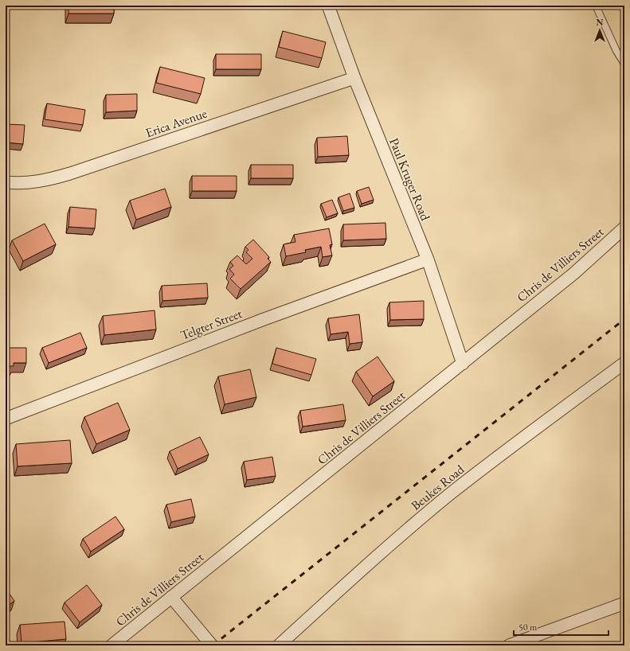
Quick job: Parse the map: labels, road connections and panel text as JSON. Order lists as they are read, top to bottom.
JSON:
{
  "streets": {
    "street": [
      "Erica Avenue",
      "Paul Kruger Road",
      "Chris de Villiers Street",
      "Telgter Street",
      "Beukes Road"
    ]
  },
  "crossings": [
    ["Erica Avenue", "Paul Kruger Road"],
    ["Paul Kruger Road", "Chris de Villiers Street"],
    ["Paul Kruger Road", "Telgter Street"]
  ],
  "scale_bar": "50 m",
  "north": "top"
}
